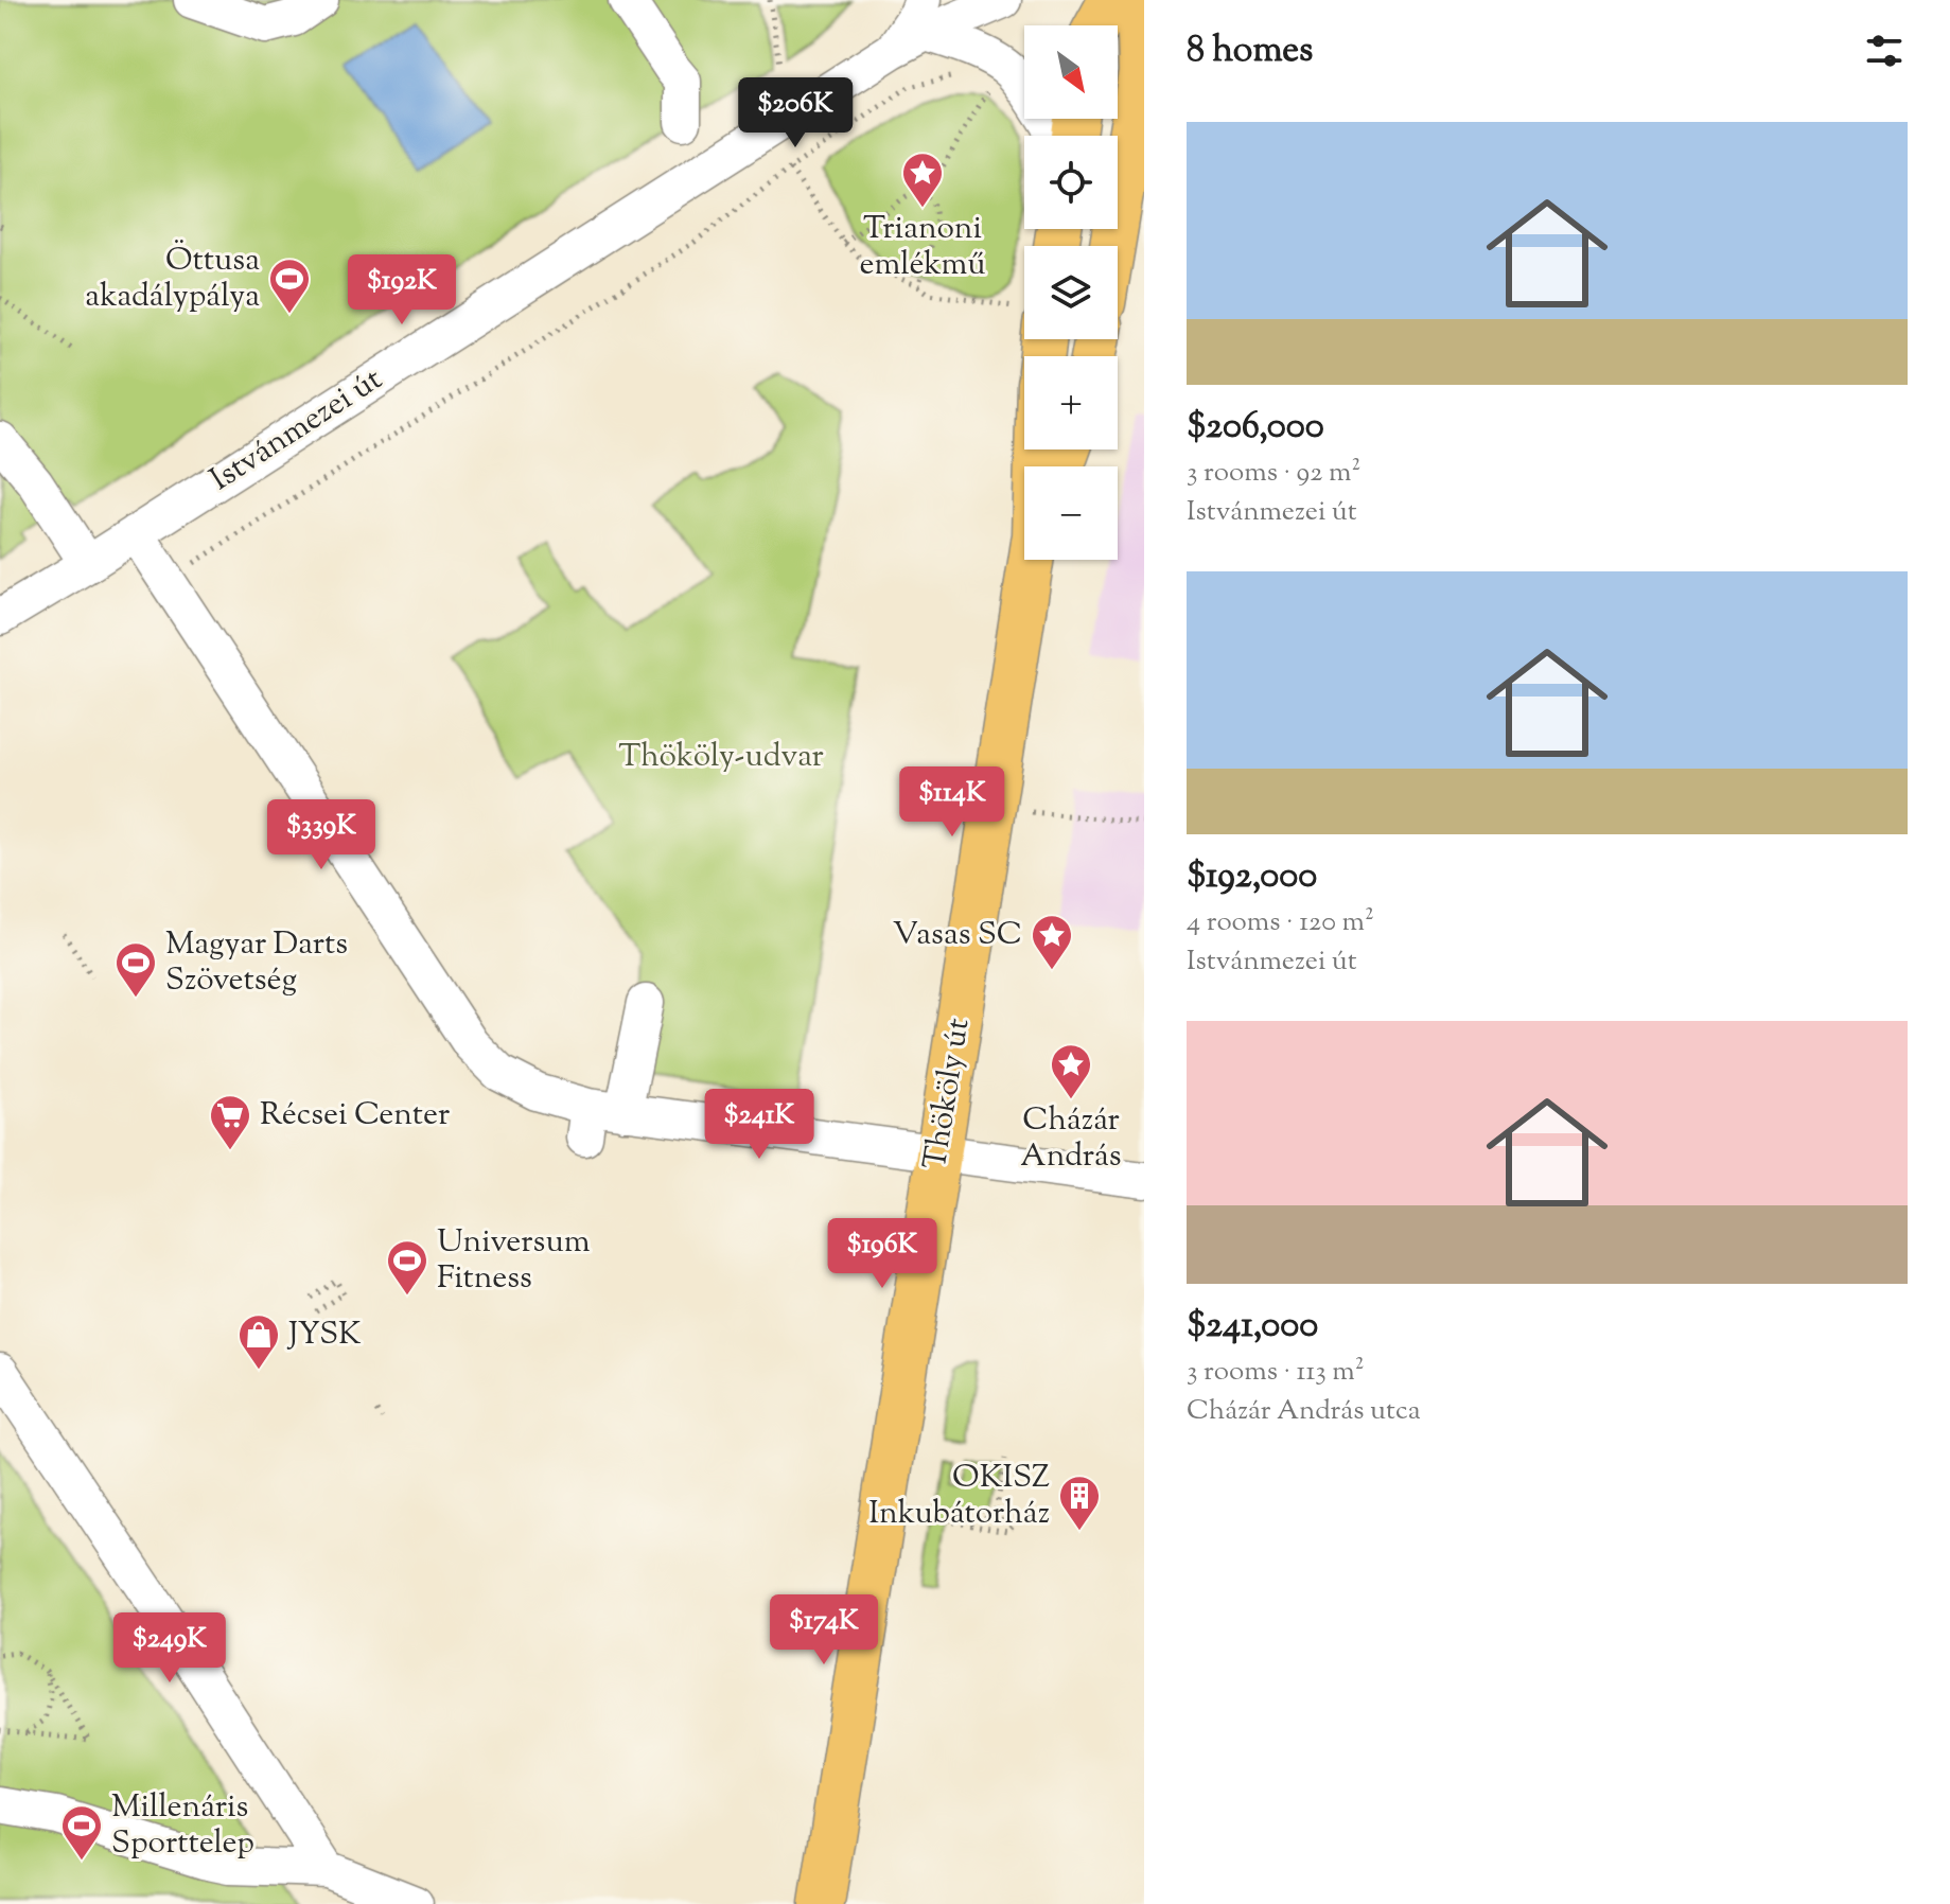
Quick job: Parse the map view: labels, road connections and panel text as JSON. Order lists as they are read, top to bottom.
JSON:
{
  "streets": {
    "main road": ["Thököly út"],
    "street": ["Istvánmezei út"]
  },
  "parks": ["Thököly-udvar"],
  "places": {
    "place": ["Trianoni emlékmű", "Vasas SC", "Cházár András"],
    "sports": [
      "Öttusa akadálypálya",
      "Magyar Darts Szövetség",
      "Universum Fitness",
      "Millenáris Sporttelep"
    ],
    "supermarket": ["Récsei Center"],
    "shop": ["JYSK"],
    "building": ["OKISZ Inkubátorház"]
  },
  "north": "bottom right",
  "page": {
    "heading": "8 homes",
    "map_buttons": ["+", "−"],
    "price": [
      "$206K",
      "$192K",
      "$114K",
      "$339K",
      "$241K",
      "$196K",
      "$174K",
      "$249K"
    ],
    "list": [
      {
        "name": "$206,000",
        "note": "3 rooms · 92 m² · Istvánmezei út"
      },
      {
        "name": "$192,000",
        "note": "4 rooms · 120 m² · Istvánmezei út"
      },
      {
        "name": "$241,000",
        "note": "3 rooms · 113 m² · Cházár András utca"
      }
    ]
  }
}
